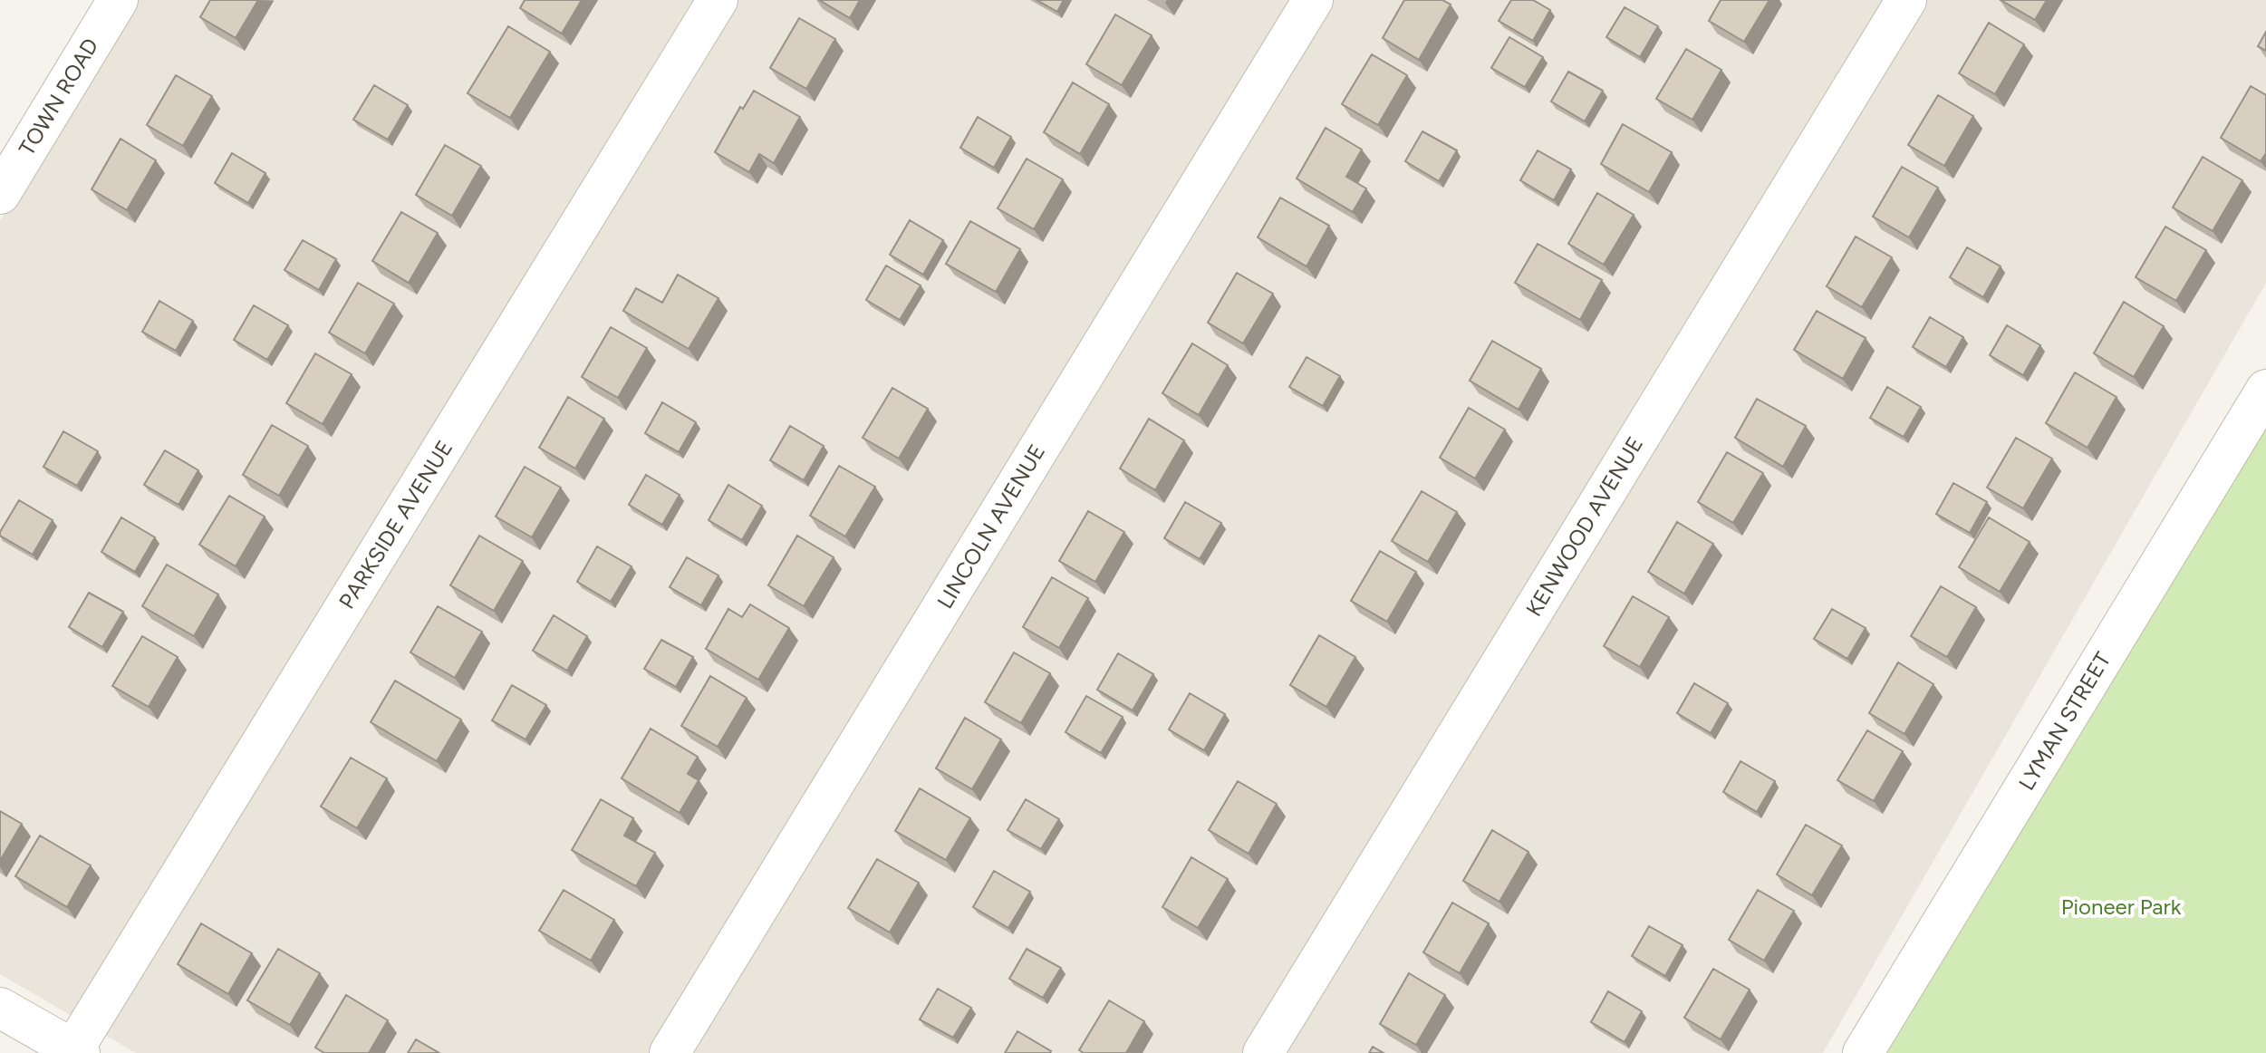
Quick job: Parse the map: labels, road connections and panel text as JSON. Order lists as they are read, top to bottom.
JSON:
{
  "streets": {
    "street": [
      "TOWN ROAD",
      "PARKSIDE AVENUE",
      "LINCOLN AVENUE",
      "KENWOOD AVENUE",
      "LYMAN STREET"
    ]
  },
  "parks": ["Pioneer Park"]
}
